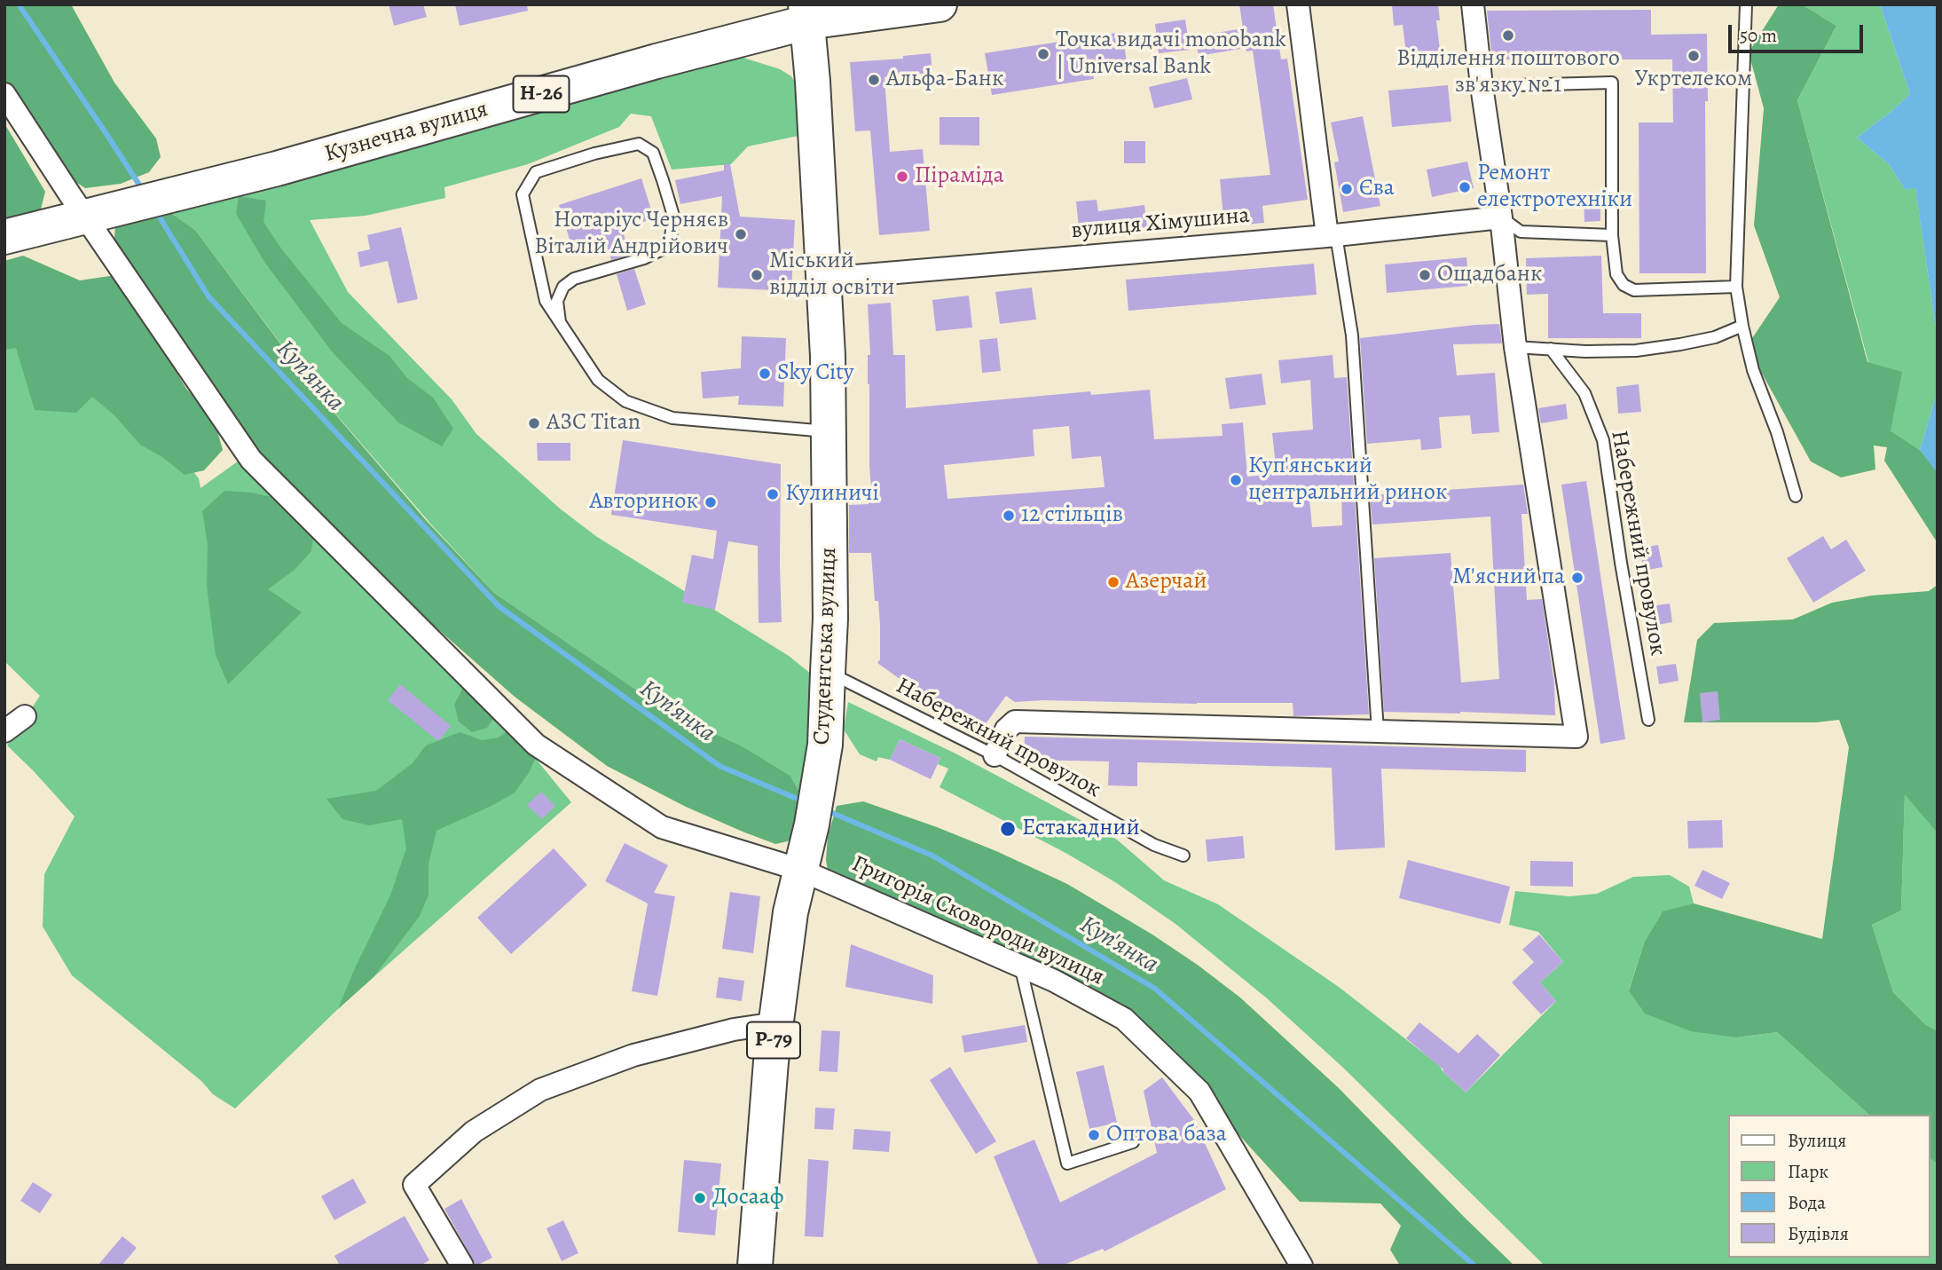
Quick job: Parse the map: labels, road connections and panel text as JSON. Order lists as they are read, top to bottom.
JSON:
{
  "streets": {
    "main road": [
      "Н-26",
      "Кузнечна вулиця",
      "Студентська вулиця",
      "Р-79"
    ],
    "street": ["вулиця Хімушина", "Григорія Сковороди вулиця"],
    "lane": ["Набережний провулок"]
  },
  "crossings": [
    ["Н-26", "Кузнечна вулиця"],
    ["Н-26", "Студентська вулиця"],
    ["Кузнечна вулиця", "Студентська вулиця"],
    ["вулиця Хімушина", "Студентська вулиця"],
    ["Набережний провулок", "Студентська вулиця"],
    ["Студентська вулиця", "Григорія Сковороди вулиця"]
  ],
  "water": ["Куп'янка"],
  "places": [
    "Відділення поштового зв'язку № 1",
    "Точка видачі monobank | Universal Bank",
    "Укртелеком",
    "Альфа-Банк",
    "Піраміда",
    "Ремонт електротехніки",
    "Єва",
    "Нотаріус Черняєв Віталій Андрійович",
    "Міський відділ освіти",
    "Ощадбанк",
    "Sky City",
    "АЗС Titan",
    "Куп'янський центральний ринок",
    "Кулиничі",
    "Авторинок",
    "12 стільців",
    "М'ясний па",
    "Азерчай",
    "Естакадний",
    "Оптова база",
    "Досааф"
  ],
  "legend": [
    "Вулиця",
    "Парк",
    "Вода",
    "Будівля"
  ],
  "scale_bar": "50 m"
}
